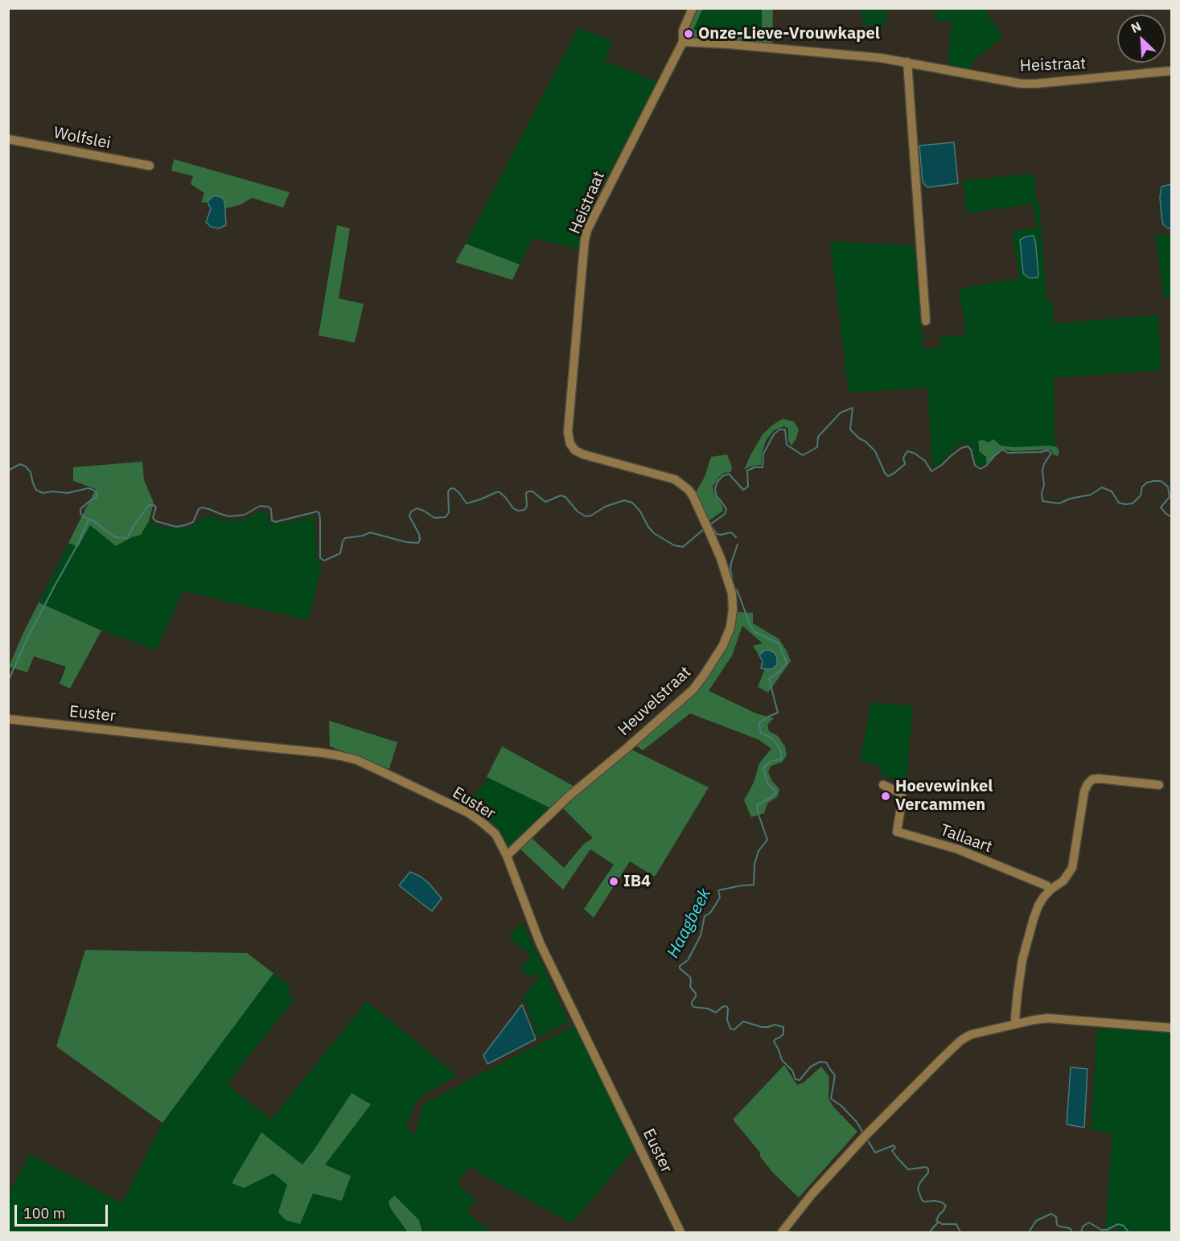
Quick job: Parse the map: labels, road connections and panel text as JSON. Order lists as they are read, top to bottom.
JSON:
{
  "streets": {
    "street": [
      "Heistraat",
      "Wolfslei",
      "Heuvelstraat",
      "Euster",
      "Tallaart"
    ]
  },
  "crossings": [
    ["Heistraat", "Heuvelstraat"],
    ["Heuvelstraat", "Euster"]
  ],
  "water": ["Haagbeek"],
  "places": ["Onze-Lieve-Vrouwkapel", "Hoevewinkel Vercammen", "IB4"],
  "scale_bar": "100 m",
  "north": "top left"
}
